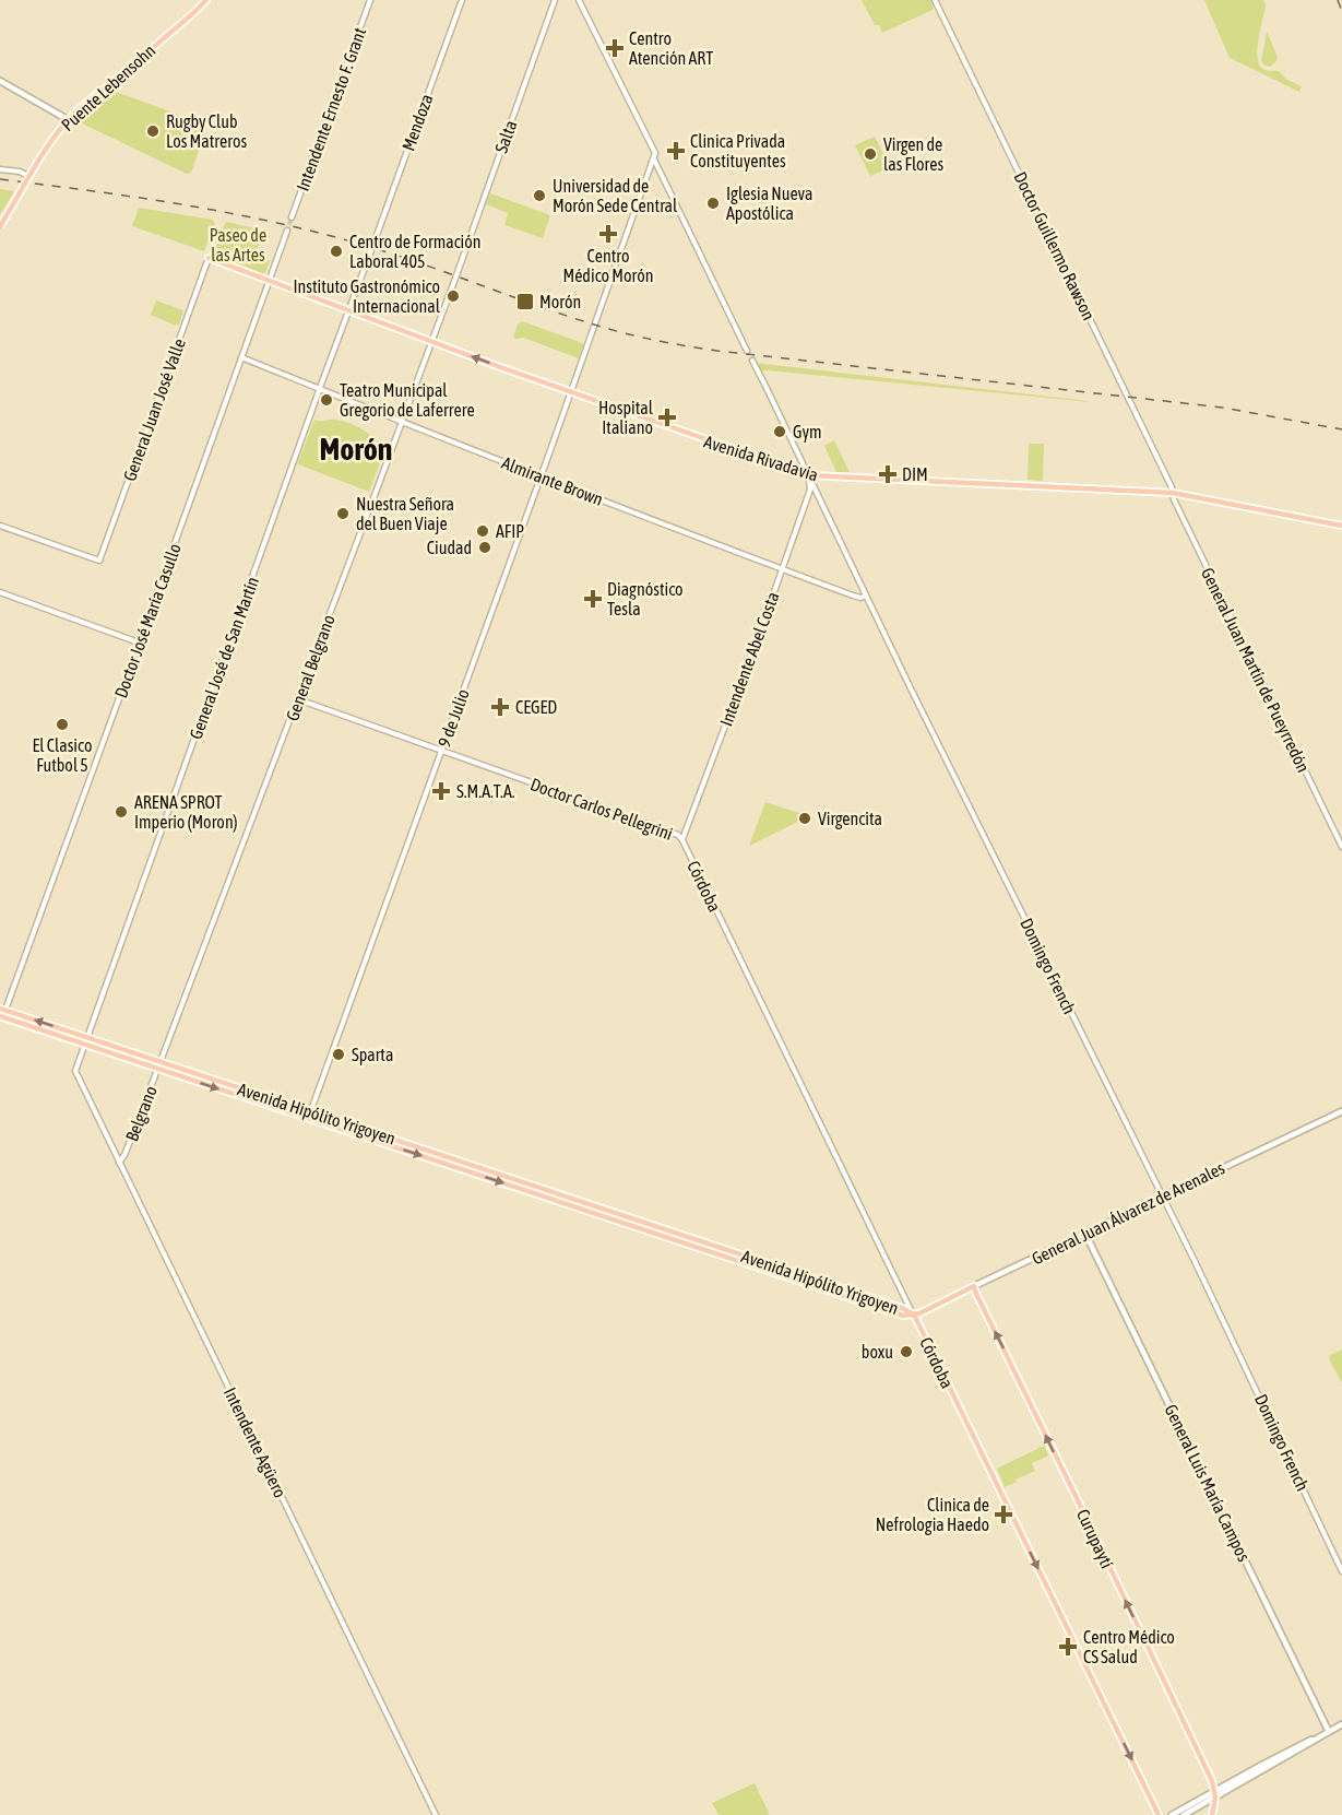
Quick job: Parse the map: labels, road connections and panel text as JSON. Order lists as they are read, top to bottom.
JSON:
{
  "streets": {
    "main road": [
      "Puente Lebensohn",
      "Avenida Rivadavia",
      "Córdoba",
      "Avenida Hipólito Yrigoyen",
      "General Juan Álvarez de Arenales",
      "General Luis María Campos",
      "Curupaytí"
    ],
    "street": [
      "Intendente Ernesto F. Grant",
      "Mendoza",
      "Salta",
      "Doctor Guillermo Rawson",
      "General Juan José Valle",
      "Almirante Brown",
      "Doctor José María Casullo",
      "General José de San Martín",
      "Intendente Abel Costa",
      "General Belgrano",
      "General Juan Martín de Pueyrredón",
      "9 de Julio",
      "Doctor Carlos Pellegrini",
      "Domingo French",
      "Belgrano",
      "Intendente Agüero"
    ]
  },
  "crossings": [
    ["Mendoza", "General José de San Martín"],
    ["Salta", "General Belgrano"],
    ["Doctor Guillermo Rawson", "Avenida Rivadavia"],
    ["Doctor Guillermo Rawson", "General Juan Martín de Pueyrredón"],
    ["General Juan José Valle", "Avenida Rivadavia"],
    ["Avenida Rivadavia", "Doctor José María Casullo"],
    ["Avenida Rivadavia", "General José de San Martín"],
    ["Avenida Rivadavia", "Intendente Abel Costa"],
    ["Avenida Rivadavia", "General Belgrano"],
    ["Avenida Rivadavia", "General Juan Martín de Pueyrredón"],
    ["Avenida Rivadavia", "9 de Julio"],
    ["Avenida Rivadavia", "Domingo French"],
    ["Almirante Brown", "Doctor José María Casullo"],
    ["Almirante Brown", "General José de San Martín"],
    ["Almirante Brown", "Intendente Abel Costa"],
    ["Almirante Brown", "General Belgrano"],
    ["Almirante Brown", "9 de Julio"],
    ["Almirante Brown", "Domingo French"],
    ["Doctor José María Casullo", "Avenida Hipólito Yrigoyen"],
    ["General José de San Martín", "Avenida Hipólito Yrigoyen"],
    ["General José de San Martín", "Intendente Agüero"],
    ["Intendente Abel Costa", "Doctor Carlos Pellegrini"],
    ["Intendente Abel Costa", "Córdoba"],
    ["Intendente Abel Costa", "Domingo French"],
    ["General Belgrano", "Doctor Carlos Pellegrini"],
    ["General Belgrano", "Belgrano"],
    ["General Belgrano", "Avenida Hipólito Yrigoyen"],
    ["9 de Julio", "Doctor Carlos Pellegrini"],
    ["9 de Julio", "Avenida Hipólito Yrigoyen"],
    ["Doctor Carlos Pellegrini", "Córdoba"],
    ["Córdoba", "Avenida Hipólito Yrigoyen"],
    ["Córdoba", "General Juan Álvarez de Arenales"],
    ["Domingo French", "General Juan Álvarez de Arenales"],
    ["Belgrano", "Avenida Hipólito Yrigoyen"],
    ["Belgrano", "Intendente Agüero"],
    ["Avenida Hipólito Yrigoyen", "General Juan Álvarez de Arenales"],
    ["General Juan Álvarez de Arenales", "General Luis María Campos"],
    ["General Juan Álvarez de Arenales", "Curupaytí"]
  ],
  "one_way": ["Córdoba", "Curupaytí"],
  "districts": ["Morón"],
  "parks": ["Paseo de las Artes"],
  "places": {
    "health": [
      "Centro Atención ART",
      "Clinica Privada Constituyentes",
      "Centro Médico Morón",
      "Hospital Italiano",
      "DIM",
      "Diagnóstico Tesla",
      "CEGED",
      "S.M.A.T.A.",
      "Clinica de Nefrologia Haedo",
      "Centro Médico CS Salud"
    ],
    "other": [
      "Rugby Club Los Matreros",
      "Virgen de las Flores",
      "Universidad de Morón Sede Central",
      "Iglesia Nueva Apostólica",
      "Centro de Formación Laboral 405",
      "Instituto Gastronómico Internacional",
      "Teatro Municipal Gregorio de Laferrere",
      "Gym",
      "Nuestra Señora del Buen Viaje",
      "AFIP",
      "Ciudad",
      "El Clasico Futbol 5",
      "ARENA SPROT Imperio (Moron)",
      "Virgencita",
      "Sparta",
      "boxu"
    ],
    "transit": ["Morón"]
  }
}
